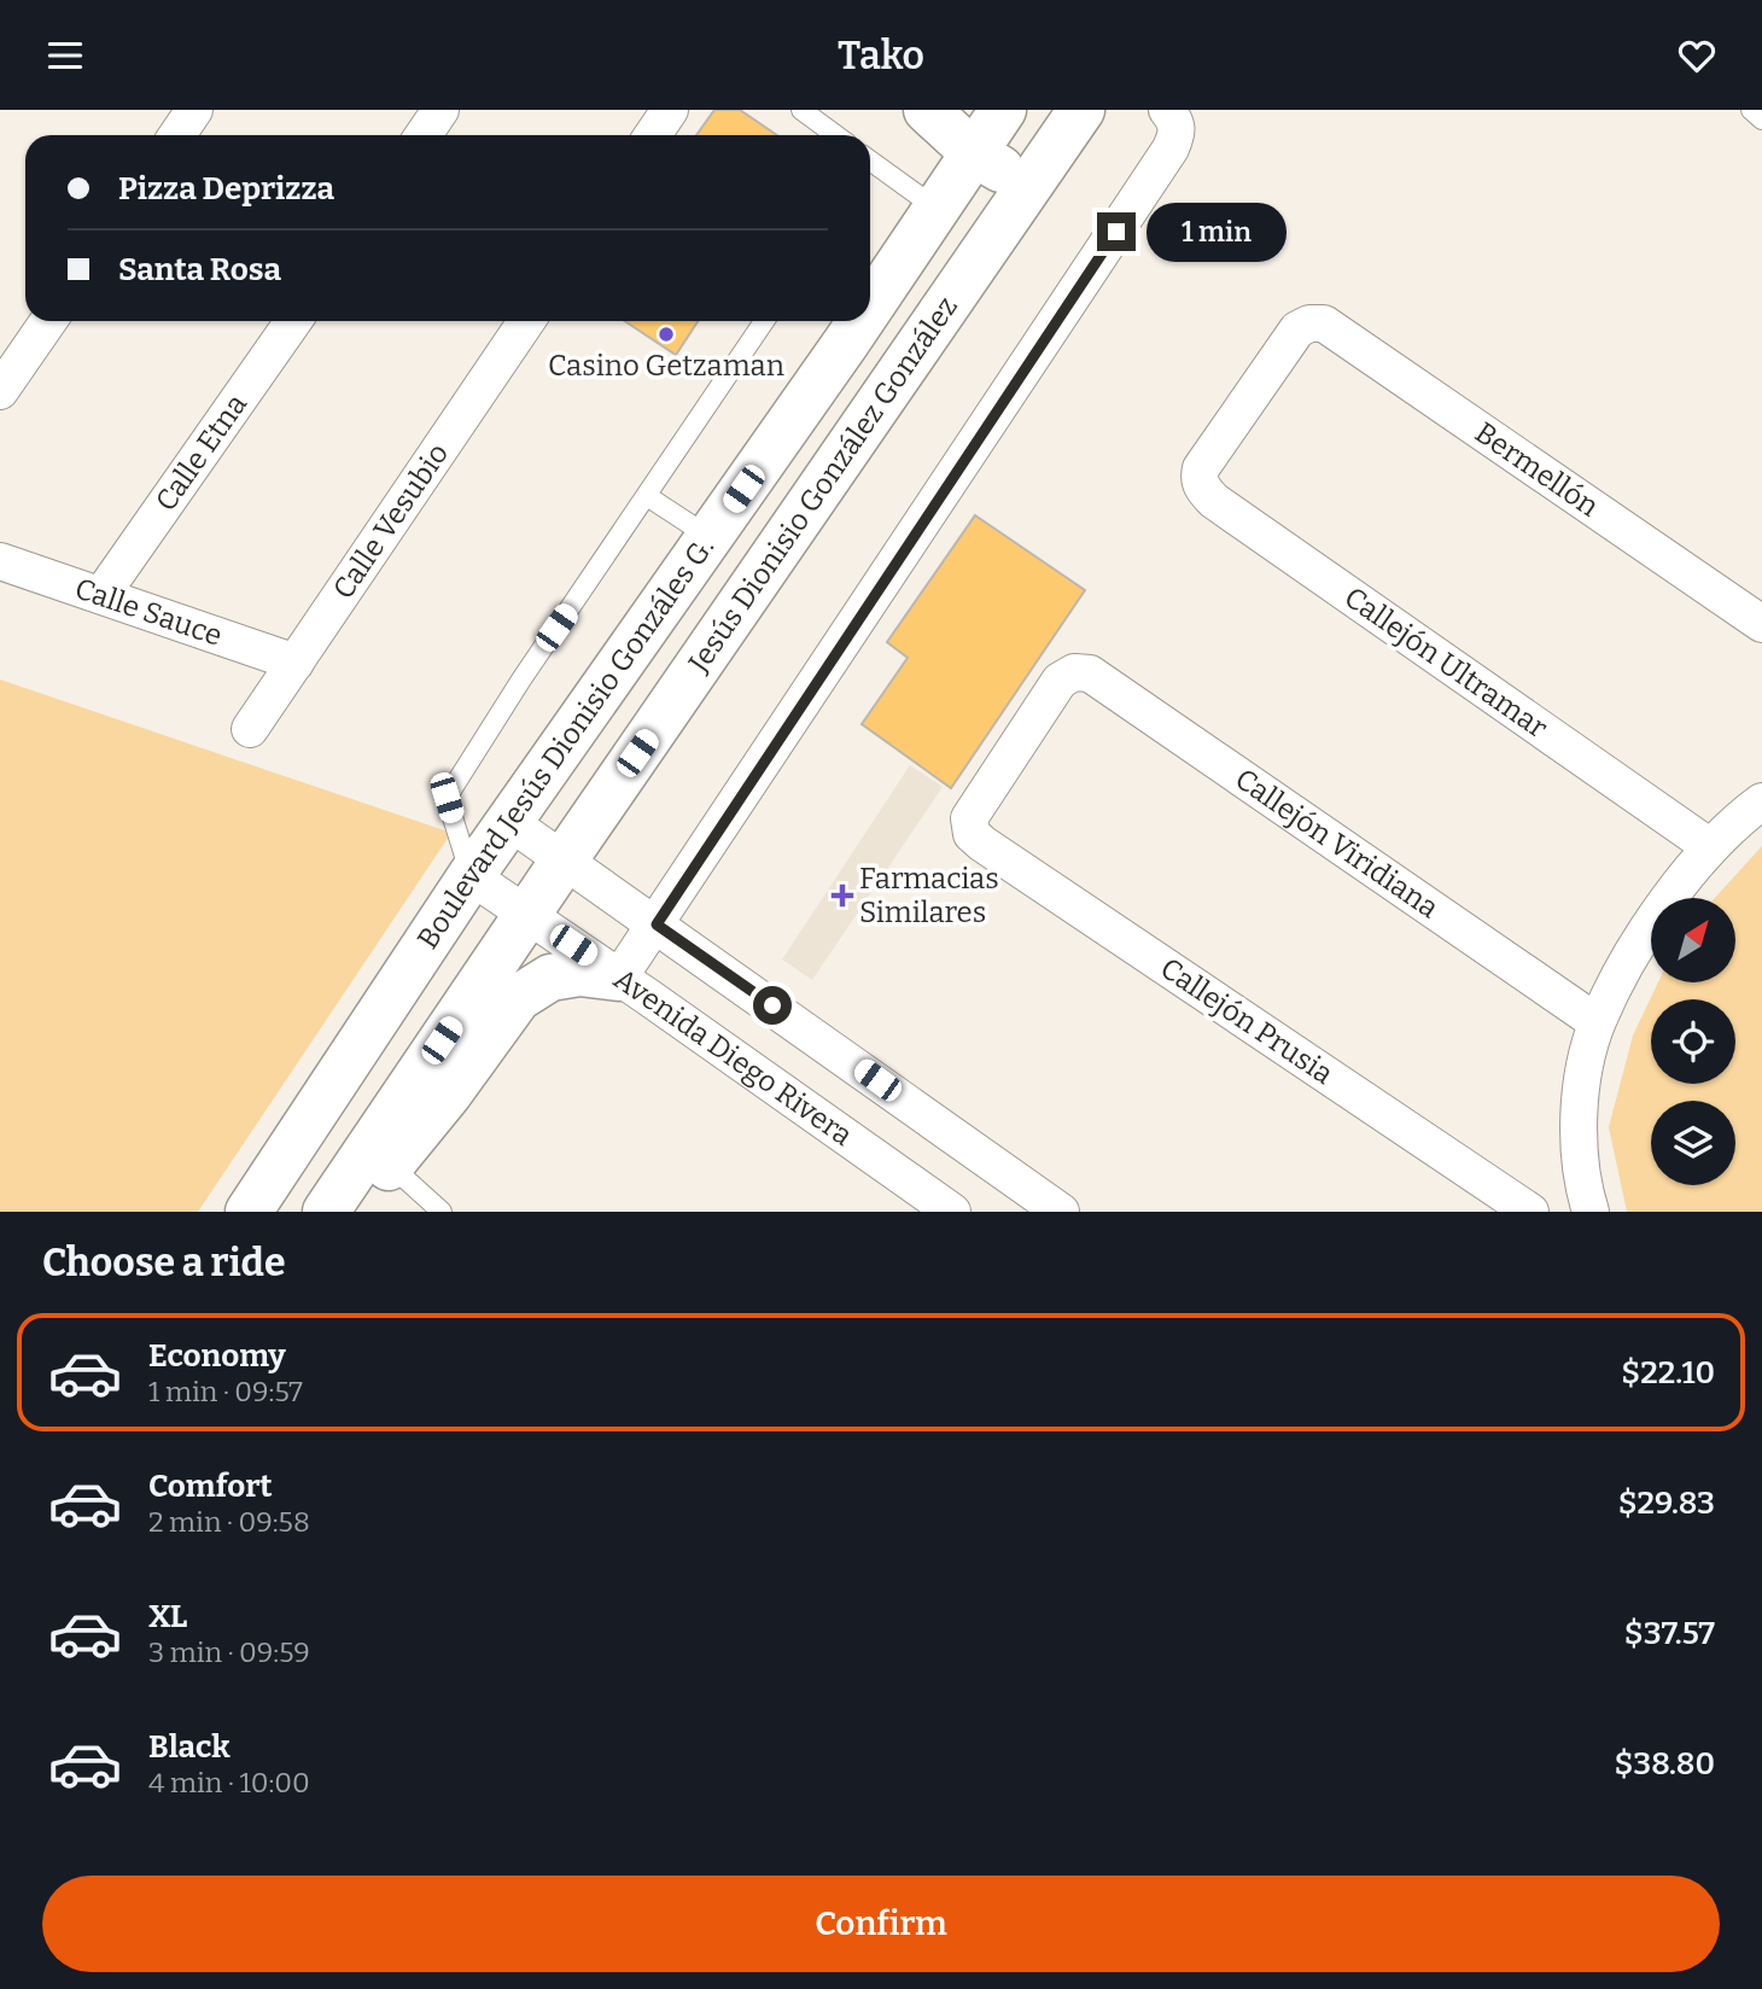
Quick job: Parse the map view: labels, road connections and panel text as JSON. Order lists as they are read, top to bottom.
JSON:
{
  "streets": {
    "main road": ["Jesús Dionisio González González", "Boulevard Jesús Dionisio Gonzáles G."],
    "street": [
      "Calle Etna",
      "Bermellón",
      "Calle Vesubio",
      "Calle Sauce",
      "Callejón Ultramar",
      "Callejón Viridiana",
      "Callejón Prusia",
      "Avenida Diego Rivera"
    ]
  },
  "crossings": [
    ["Calle Etna", "Calle Sauce"],
    ["Bermellón", "Callejón Ultramar"],
    ["Calle Vesubio", "Calle Sauce"],
    ["Boulevard Jesús Dionisio Gonzáles G.", "Avenida Diego Rivera"],
    ["Callejón Viridiana", "Callejón Prusia"]
  ],
  "places": {
    "other": ["Casino Getzaman"],
    "health": ["Farmacias Similares"]
  },
  "north": "top right",
  "page": {
    "header": "Tako",
    "banner": ["Pizza Deprizza", "Santa Rosa"],
    "bubble": "1 min",
    "heading": "Choose a ride",
    "list": [
      {
        "name": "Economy",
        "note": "1 min · 09:57",
        "value": "$22.10"
      },
      {
        "name": "Comfort",
        "note": "2 min · 09:58",
        "value": "$29.83"
      },
      {
        "name": "XL",
        "note": "3 min · 09:59",
        "value": "$37.57"
      },
      {
        "name": "Black",
        "note": "4 min · 10:00",
        "value": "$38.80"
      }
    ],
    "buttons": "Confirm"
  }
}
